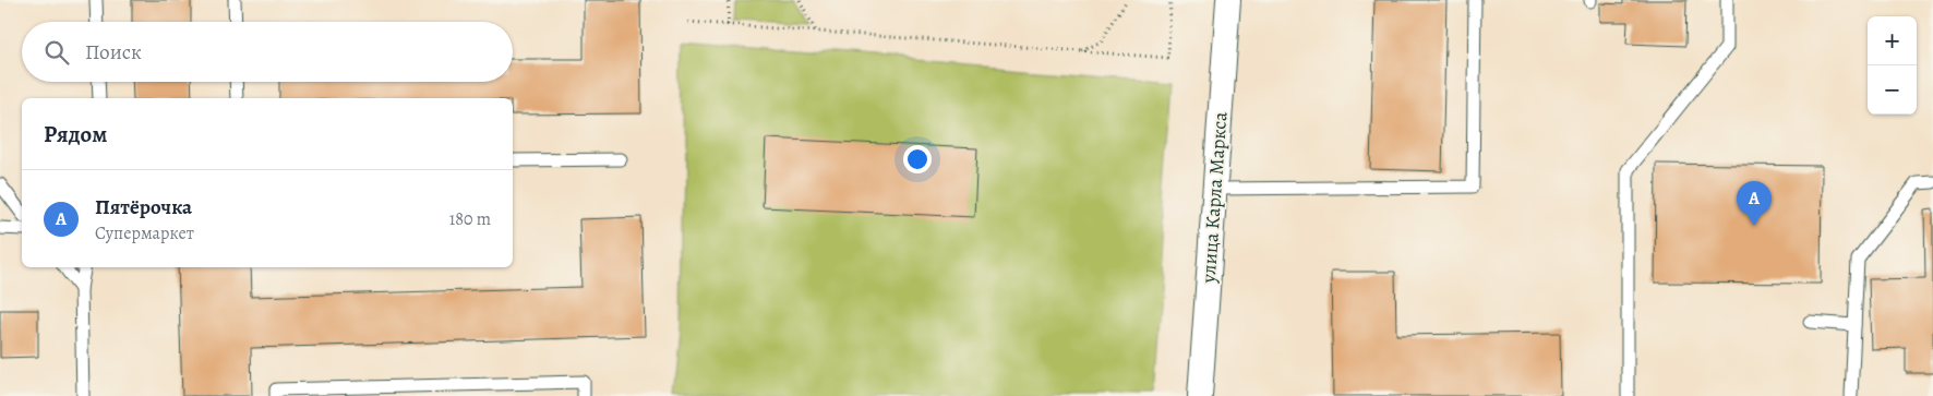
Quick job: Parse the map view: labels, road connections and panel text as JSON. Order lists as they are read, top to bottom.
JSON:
{
  "streets": {
    "street": ["улица Карла Маркса"]
  },
  "page": {
    "map_buttons": ["+", "−"],
    "search": "Поиск",
    "heading": "Рядом",
    "list": [
      {
        "mark": "A",
        "name": "Пятёрочка",
        "note": "Супермаркет",
        "value": "180 m"
      }
    ],
    "pins": "A"
  }
}
